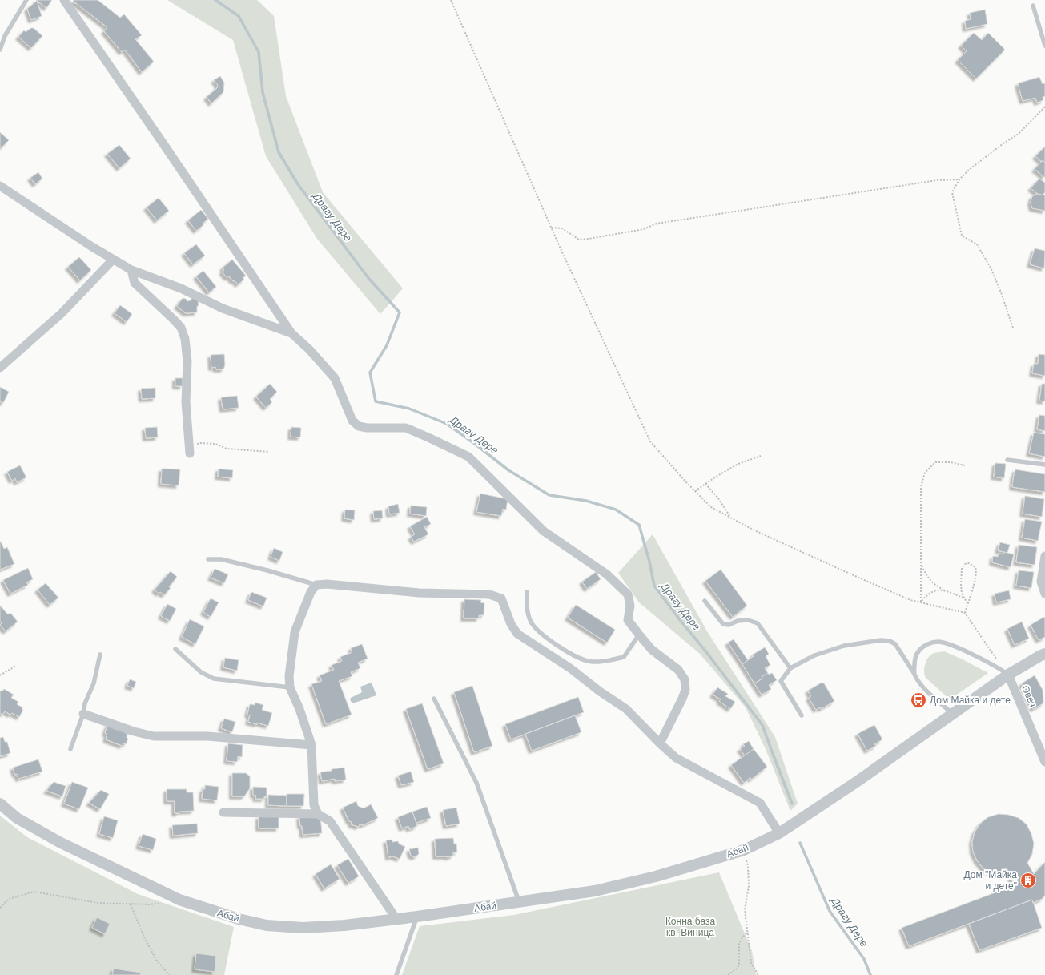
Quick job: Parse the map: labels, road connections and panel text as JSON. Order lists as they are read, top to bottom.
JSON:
{
  "streets": {
    "street": ["Овеч", "Абай"]
  },
  "crossings": [
    ["Овеч", "Абай"]
  ],
  "water": ["Драгу Дере"],
  "parks": ["Конна база кв. Виница"],
  "places": {
    "bus stop": ["Дом Майка и дете"],
    "building": ["Дом \"Майка и дете\""]
  }
}
